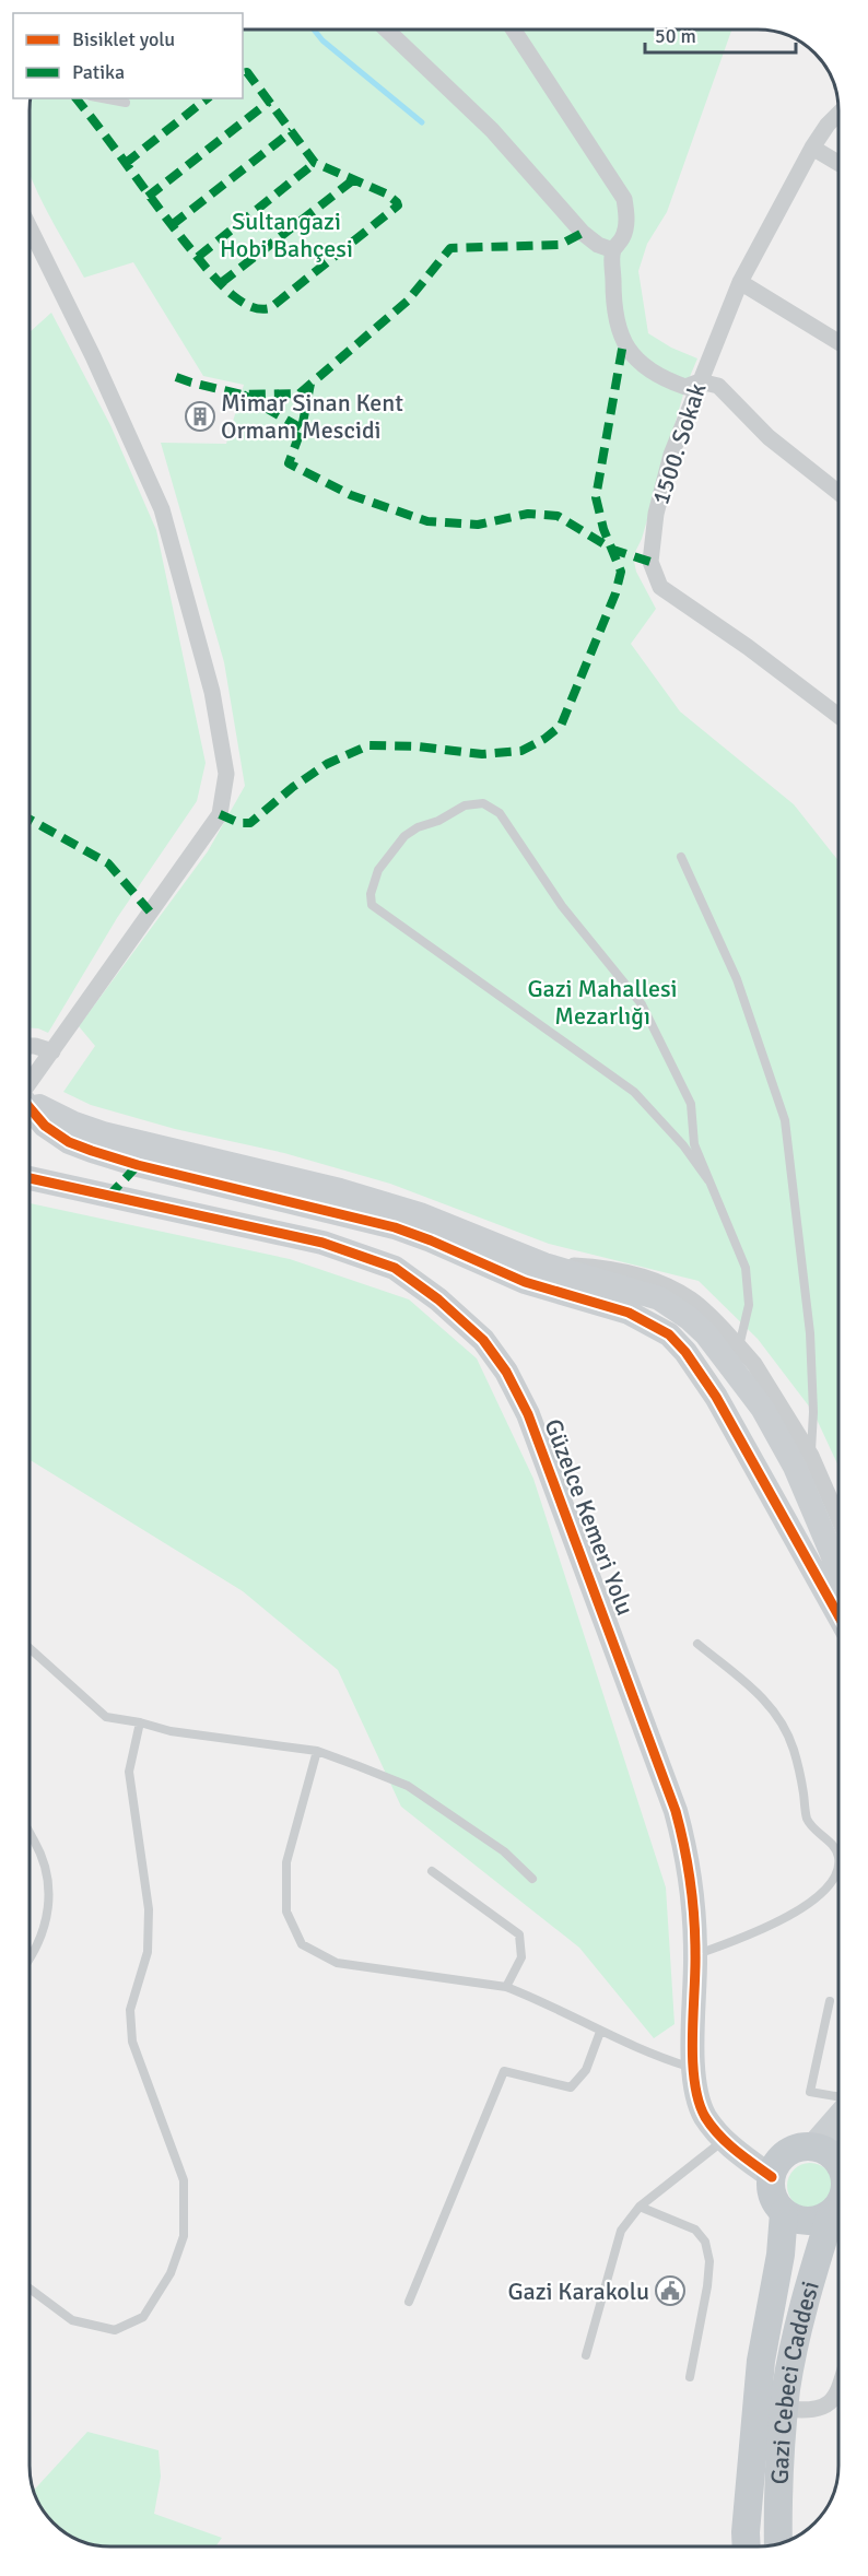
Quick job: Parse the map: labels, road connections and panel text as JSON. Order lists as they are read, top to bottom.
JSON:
{
  "streets": {
    "main road": ["Gazi Cebeci Caddesi"],
    "street": ["1500. Sokak", "Güzelce Kemeri Yolu"]
  },
  "parks": ["Sultangazi Hobi Bahçesi", "Gazi Mahallesi Mezarlığı"],
  "places": {
    "building": ["Mimar Sinan Kent Ormanı Mescidi"],
    "public building": ["Gazi Karakolu"]
  },
  "legend": ["Bisiklet yolu", "Patika"],
  "scale_bar": "50 m"
}
